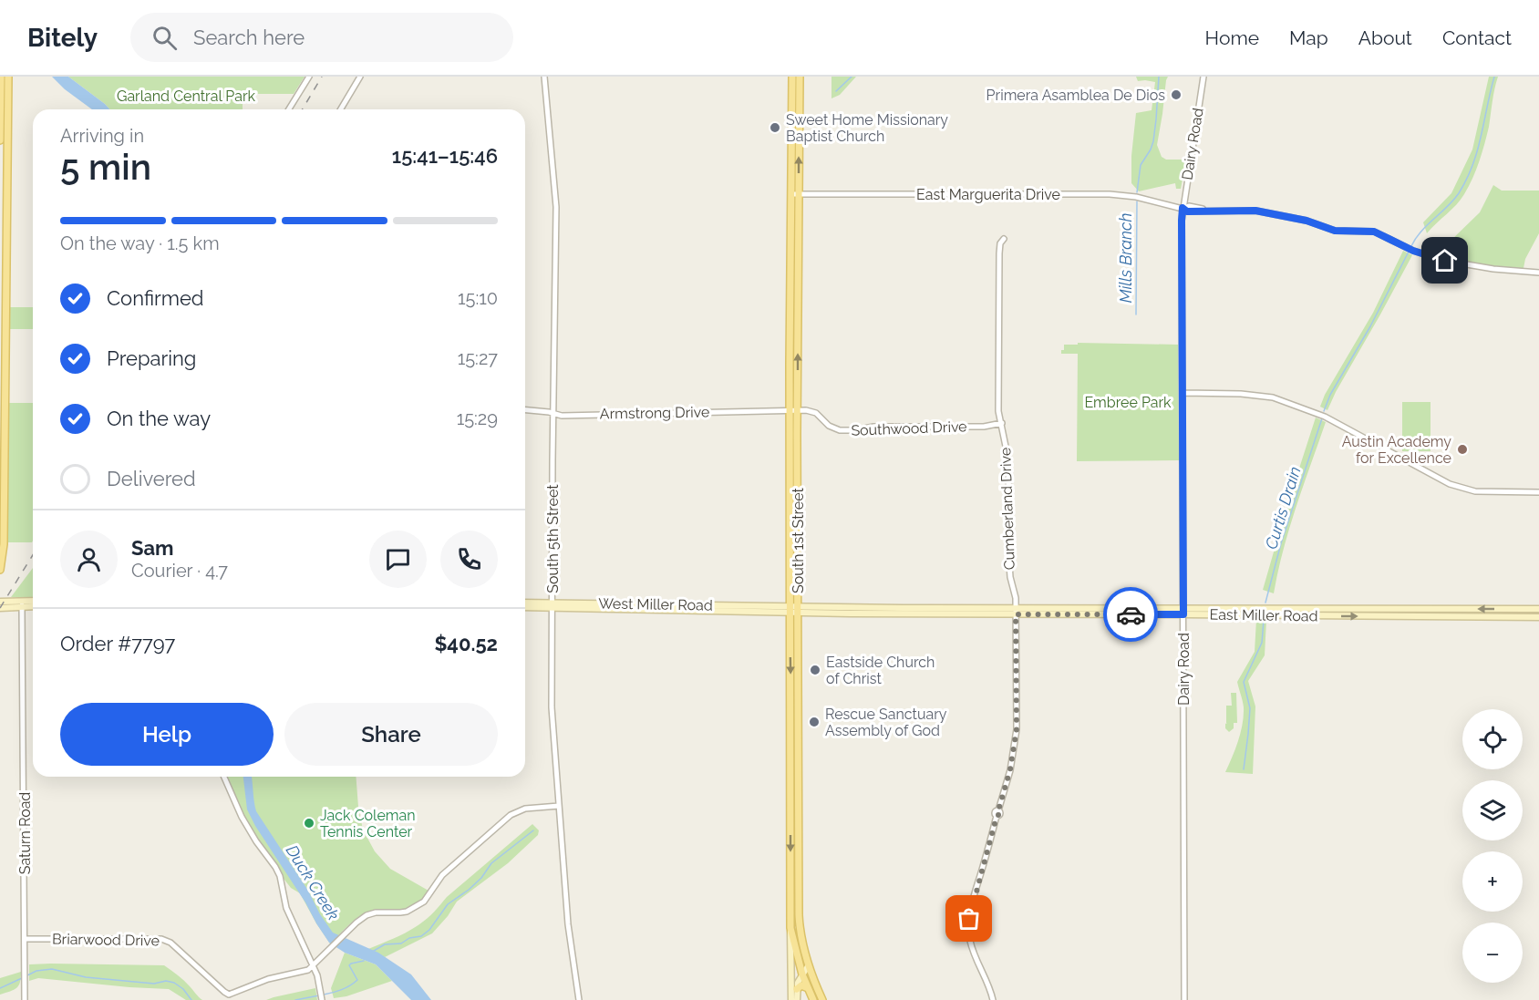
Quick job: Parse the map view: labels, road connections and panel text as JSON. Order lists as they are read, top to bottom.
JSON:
{
  "streets": {
    "main road": ["South 1st Street", "West Miller Road", "East Miller Road"],
    "street": [
      "Dairy Road",
      "East Marguerita Drive",
      "Armstrong Drive",
      "Southwood Drive",
      "Cumberland Drive",
      "South 5th Street",
      "Saturn Road",
      "Briarwood Drive"
    ]
  },
  "crossings": [
    ["Dairy Road", "East Marguerita Drive"],
    ["Dairy Road", "East Miller Road"],
    ["East Marguerita Drive", "South 1st Street"],
    ["Armstrong Drive", "Southwood Drive"],
    ["Armstrong Drive", "South 5th Street"],
    ["Armstrong Drive", "South 1st Street"],
    ["Southwood Drive", "Cumberland Drive"],
    ["Southwood Drive", "South 1st Street"],
    ["Cumberland Drive", "East Miller Road"],
    ["South 5th Street", "West Miller Road"],
    ["South 5th Street", "Briarwood Drive"],
    ["South 1st Street", "West Miller Road"],
    ["South 1st Street", "East Miller Road"],
    ["West Miller Road", "East Miller Road"],
    ["Saturn Road", "Briarwood Drive"]
  ],
  "water": ["Mills Branch", "Curtis Drain", "Duck Creek"],
  "parks": ["Garland Central Park", "Embree Park"],
  "places": [
    "Primera Asamblea De Dios",
    "Sweet Home Missionary Baptist Church",
    "Austin Academy for Excellence",
    "Eastside Church of Christ",
    "Rescue Sanctuary Assembly of God",
    "Jack Coleman Tennis Center"
  ],
  "page": {
    "header": "Bitely",
    "search": "Search here",
    "nav": [
      "Home",
      "Map",
      "About",
      "Contact"
    ],
    "heading": ["5 min", "Arriving in", "15:41–15:46"],
    "panel": [
      "Sam",
      "Courier · 4.7",
      "Order #7797",
      "$40.52"
    ],
    "bar": "On the way · 1.5 km",
    "list": [
      ["Confirmed", "15:10"],
      ["Preparing", "15:27"],
      ["On the way", "15:29"],
      "Delivered"
    ],
    "buttons": ["Help", "Share"],
    "map_buttons": ["+", "−"]
  }
}
